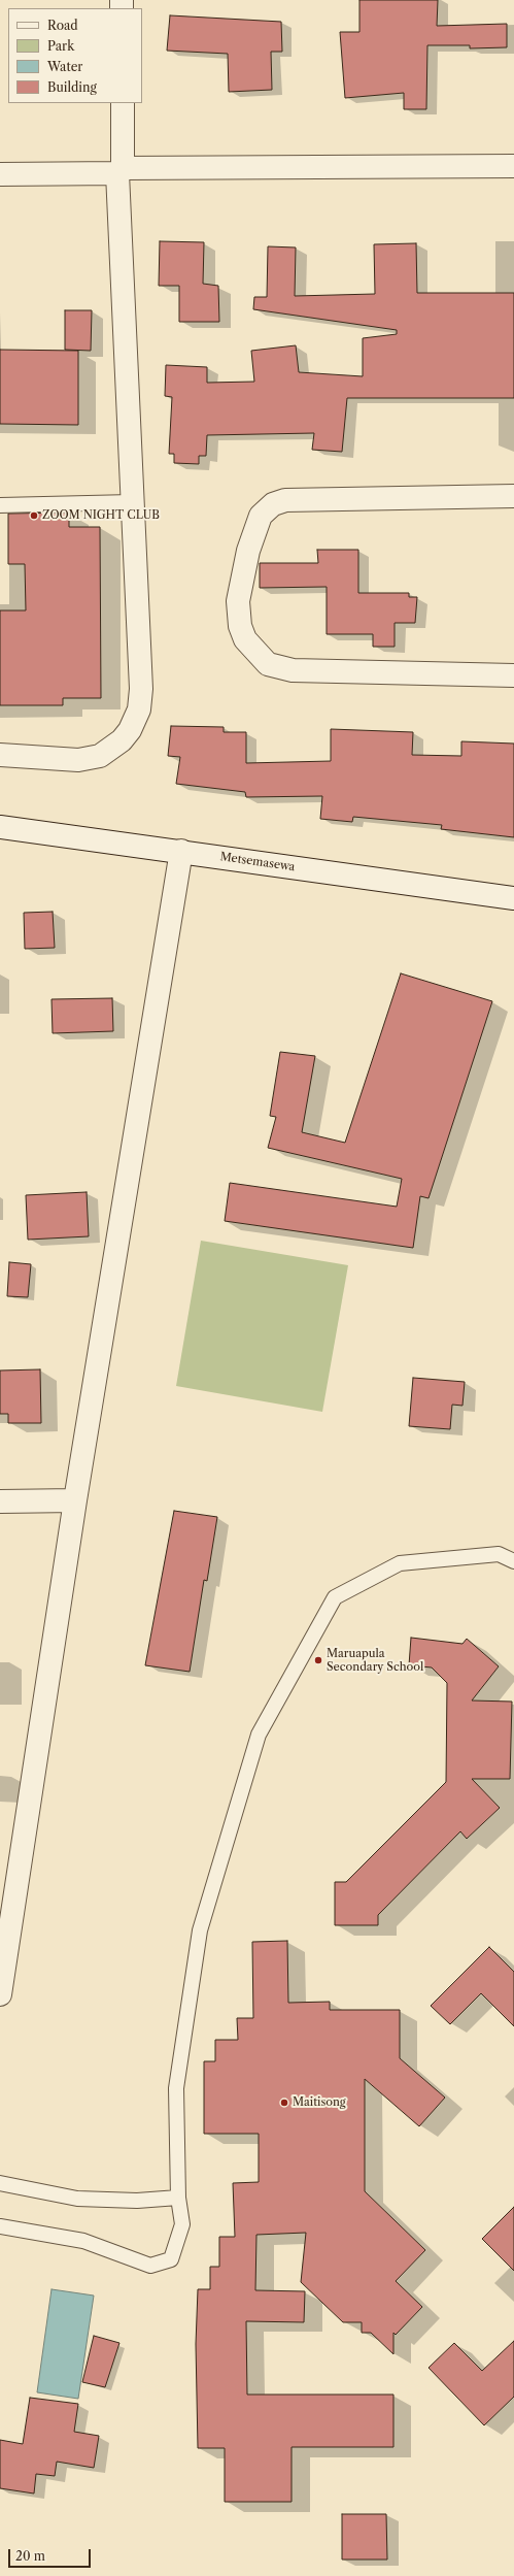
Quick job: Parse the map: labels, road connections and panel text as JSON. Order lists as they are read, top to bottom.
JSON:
{
  "streets": {
    "street": ["Metsemasewa"]
  },
  "places": ["ZOOM NIGHT CLUB", "Maruapula Secondary School", "Maitisong"],
  "legend": [
    "Road",
    "Park",
    "Water",
    "Building"
  ],
  "scale_bar": "20 m"
}
